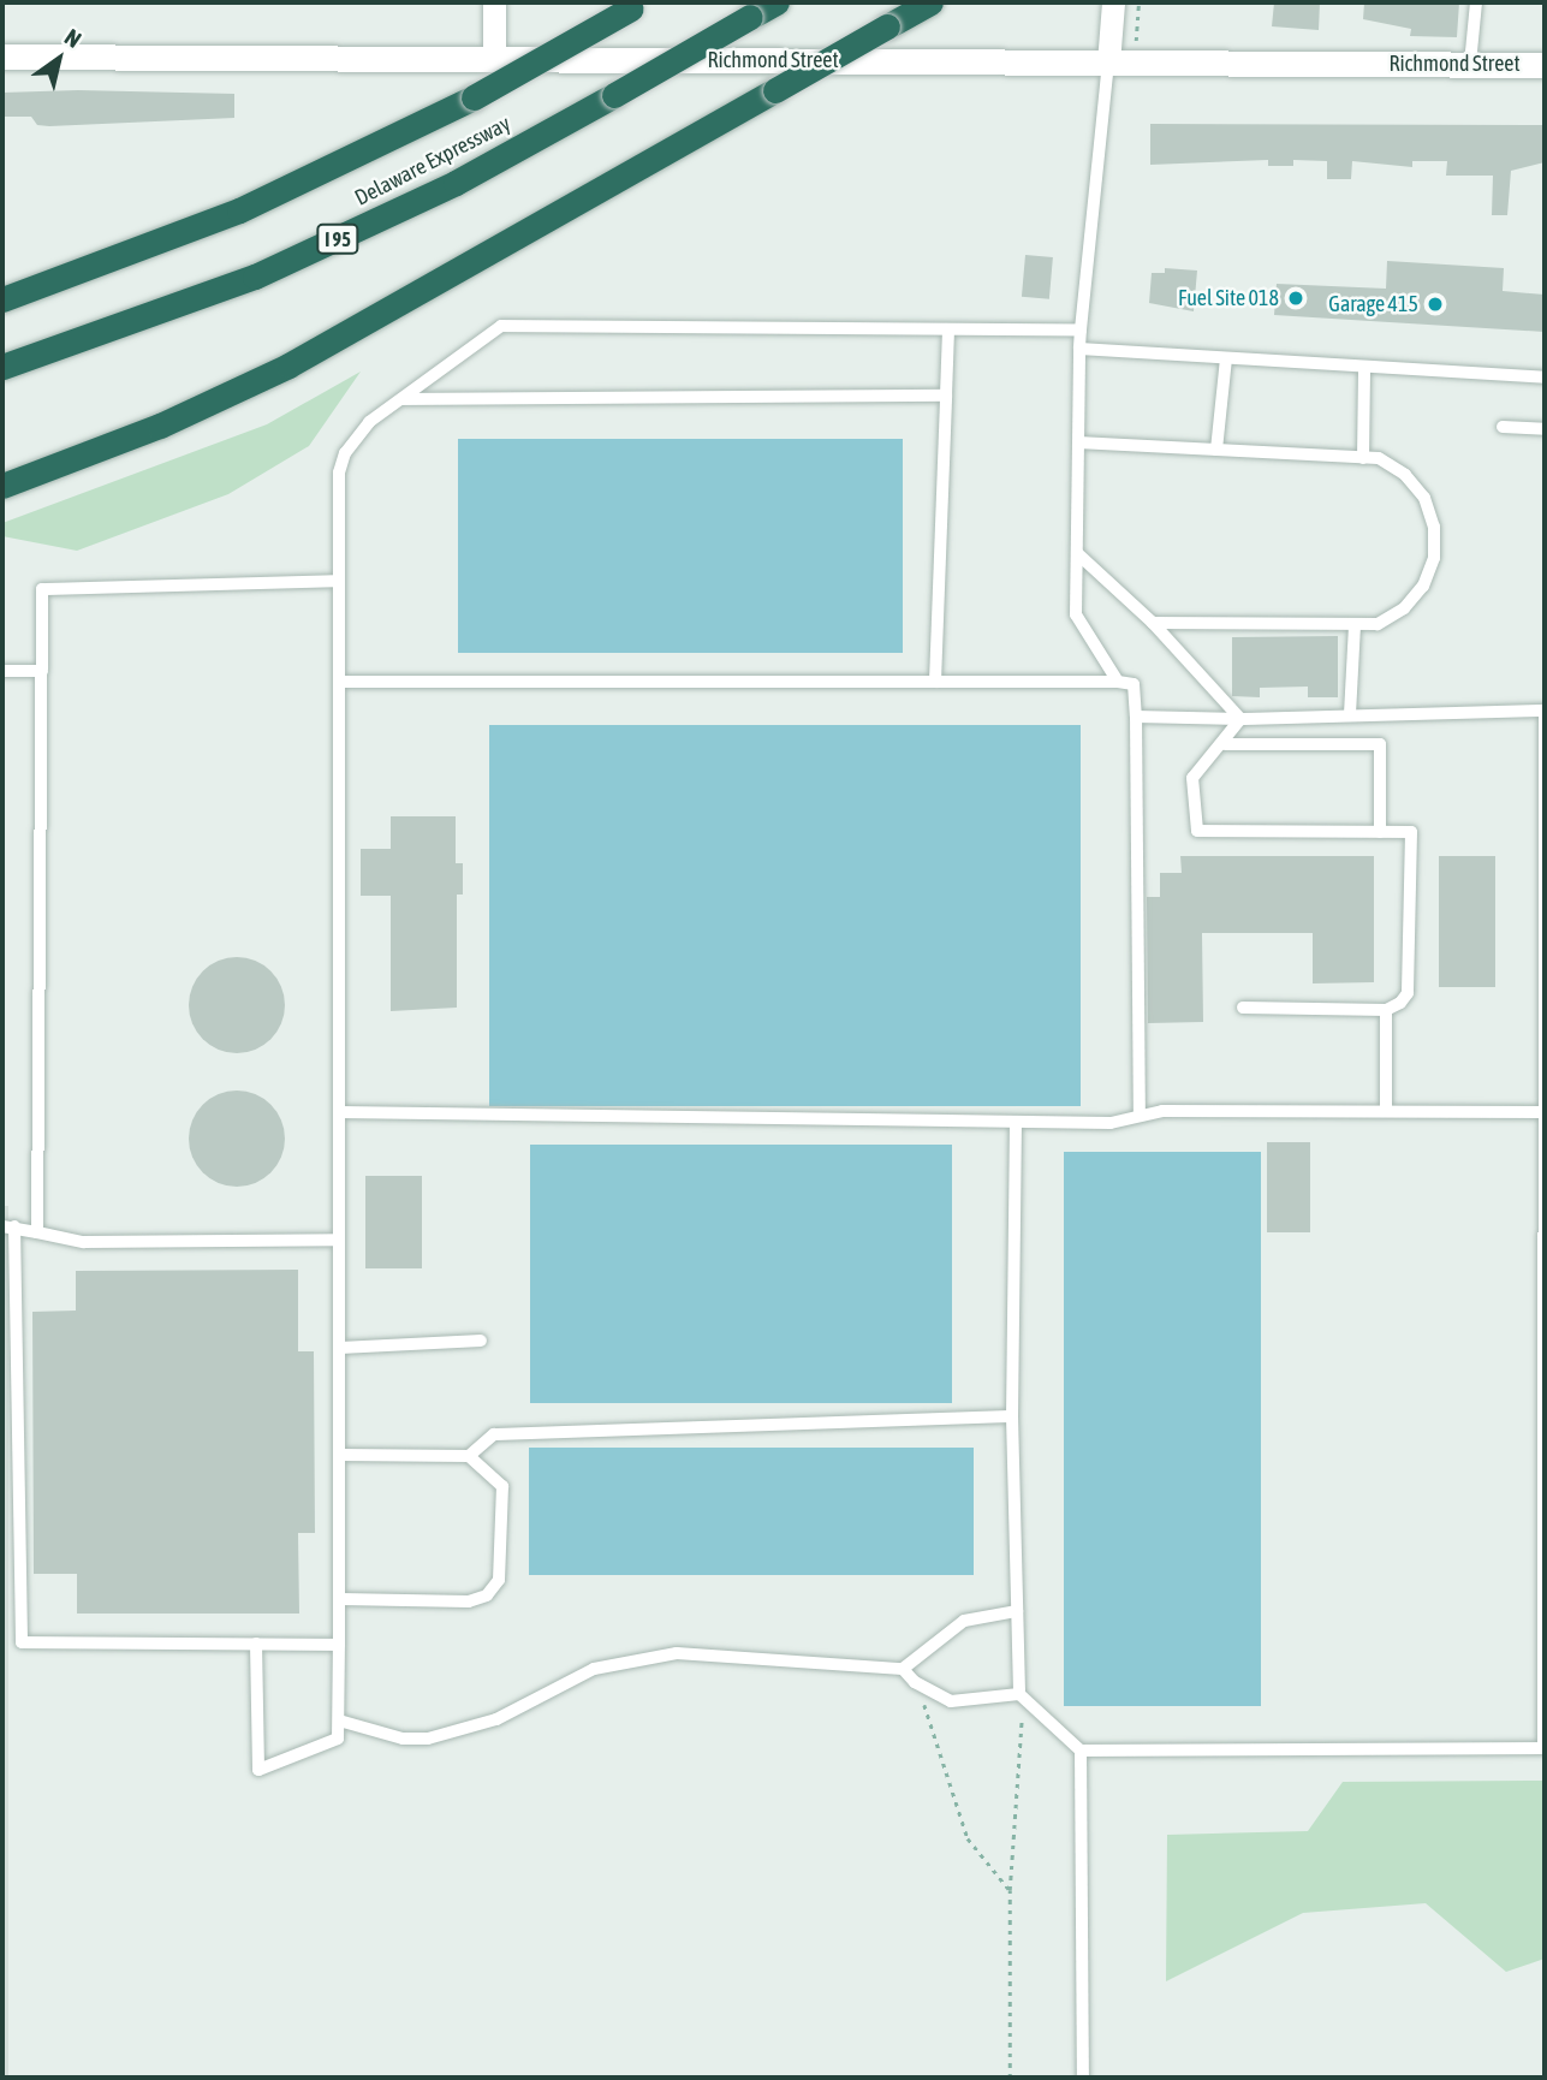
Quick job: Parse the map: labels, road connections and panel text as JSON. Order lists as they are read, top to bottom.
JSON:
{
  "streets": {
    "highway": ["Delaware Expressway", "I 95"],
    "main road": ["Richmond Street"]
  },
  "places": ["Fuel Site 018", "Garage 415"],
  "north": "top right"
}
